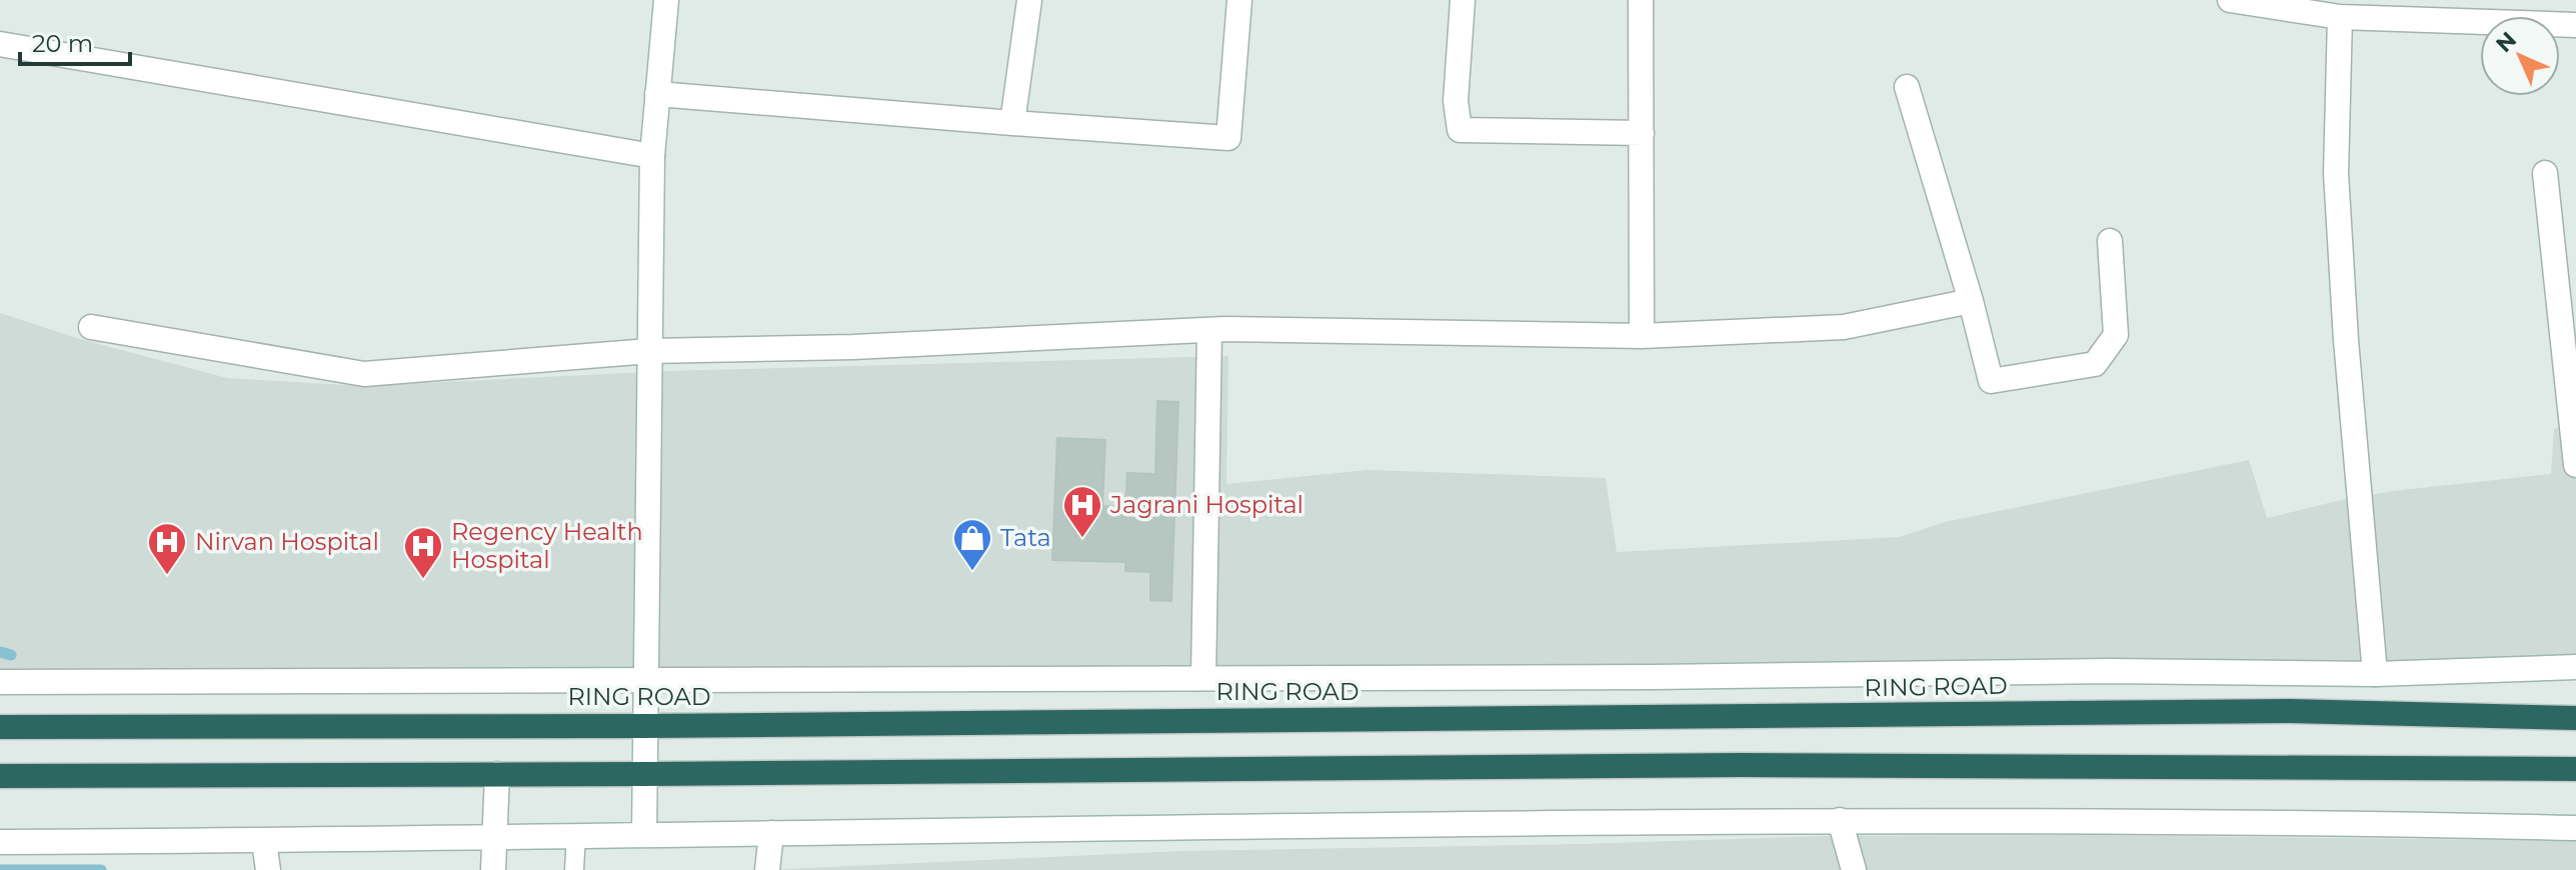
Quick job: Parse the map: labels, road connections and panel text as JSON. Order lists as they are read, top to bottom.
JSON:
{
  "streets": {
    "highway": ["RING ROAD"]
  },
  "places": {
    "hospital": ["Jagrani Hospital", "Nirvan Hospital", "Regency Health Hospital"],
    "shop": ["Tata"]
  },
  "scale_bar": "20 m",
  "north": "top left"
}
